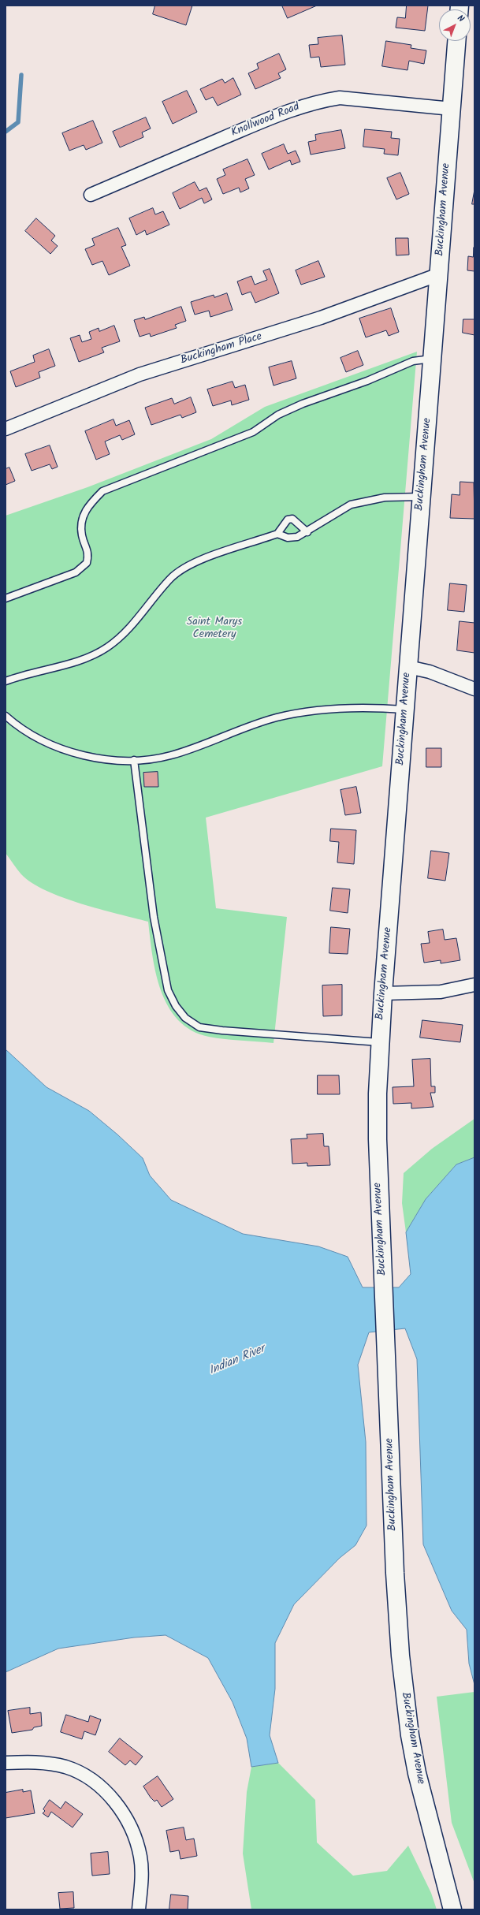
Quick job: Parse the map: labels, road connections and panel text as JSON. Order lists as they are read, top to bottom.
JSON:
{
  "streets": {
    "main road": ["Buckingham Avenue"],
    "street": ["Knollwood Road", "Buckingham Place"]
  },
  "crossings": [
    ["Knollwood Road", "Buckingham Avenue"],
    ["Buckingham Avenue", "Buckingham Place"]
  ],
  "water": ["Indian River"],
  "parks": ["Saint Marys Cemetery"],
  "north": "top right"
}
